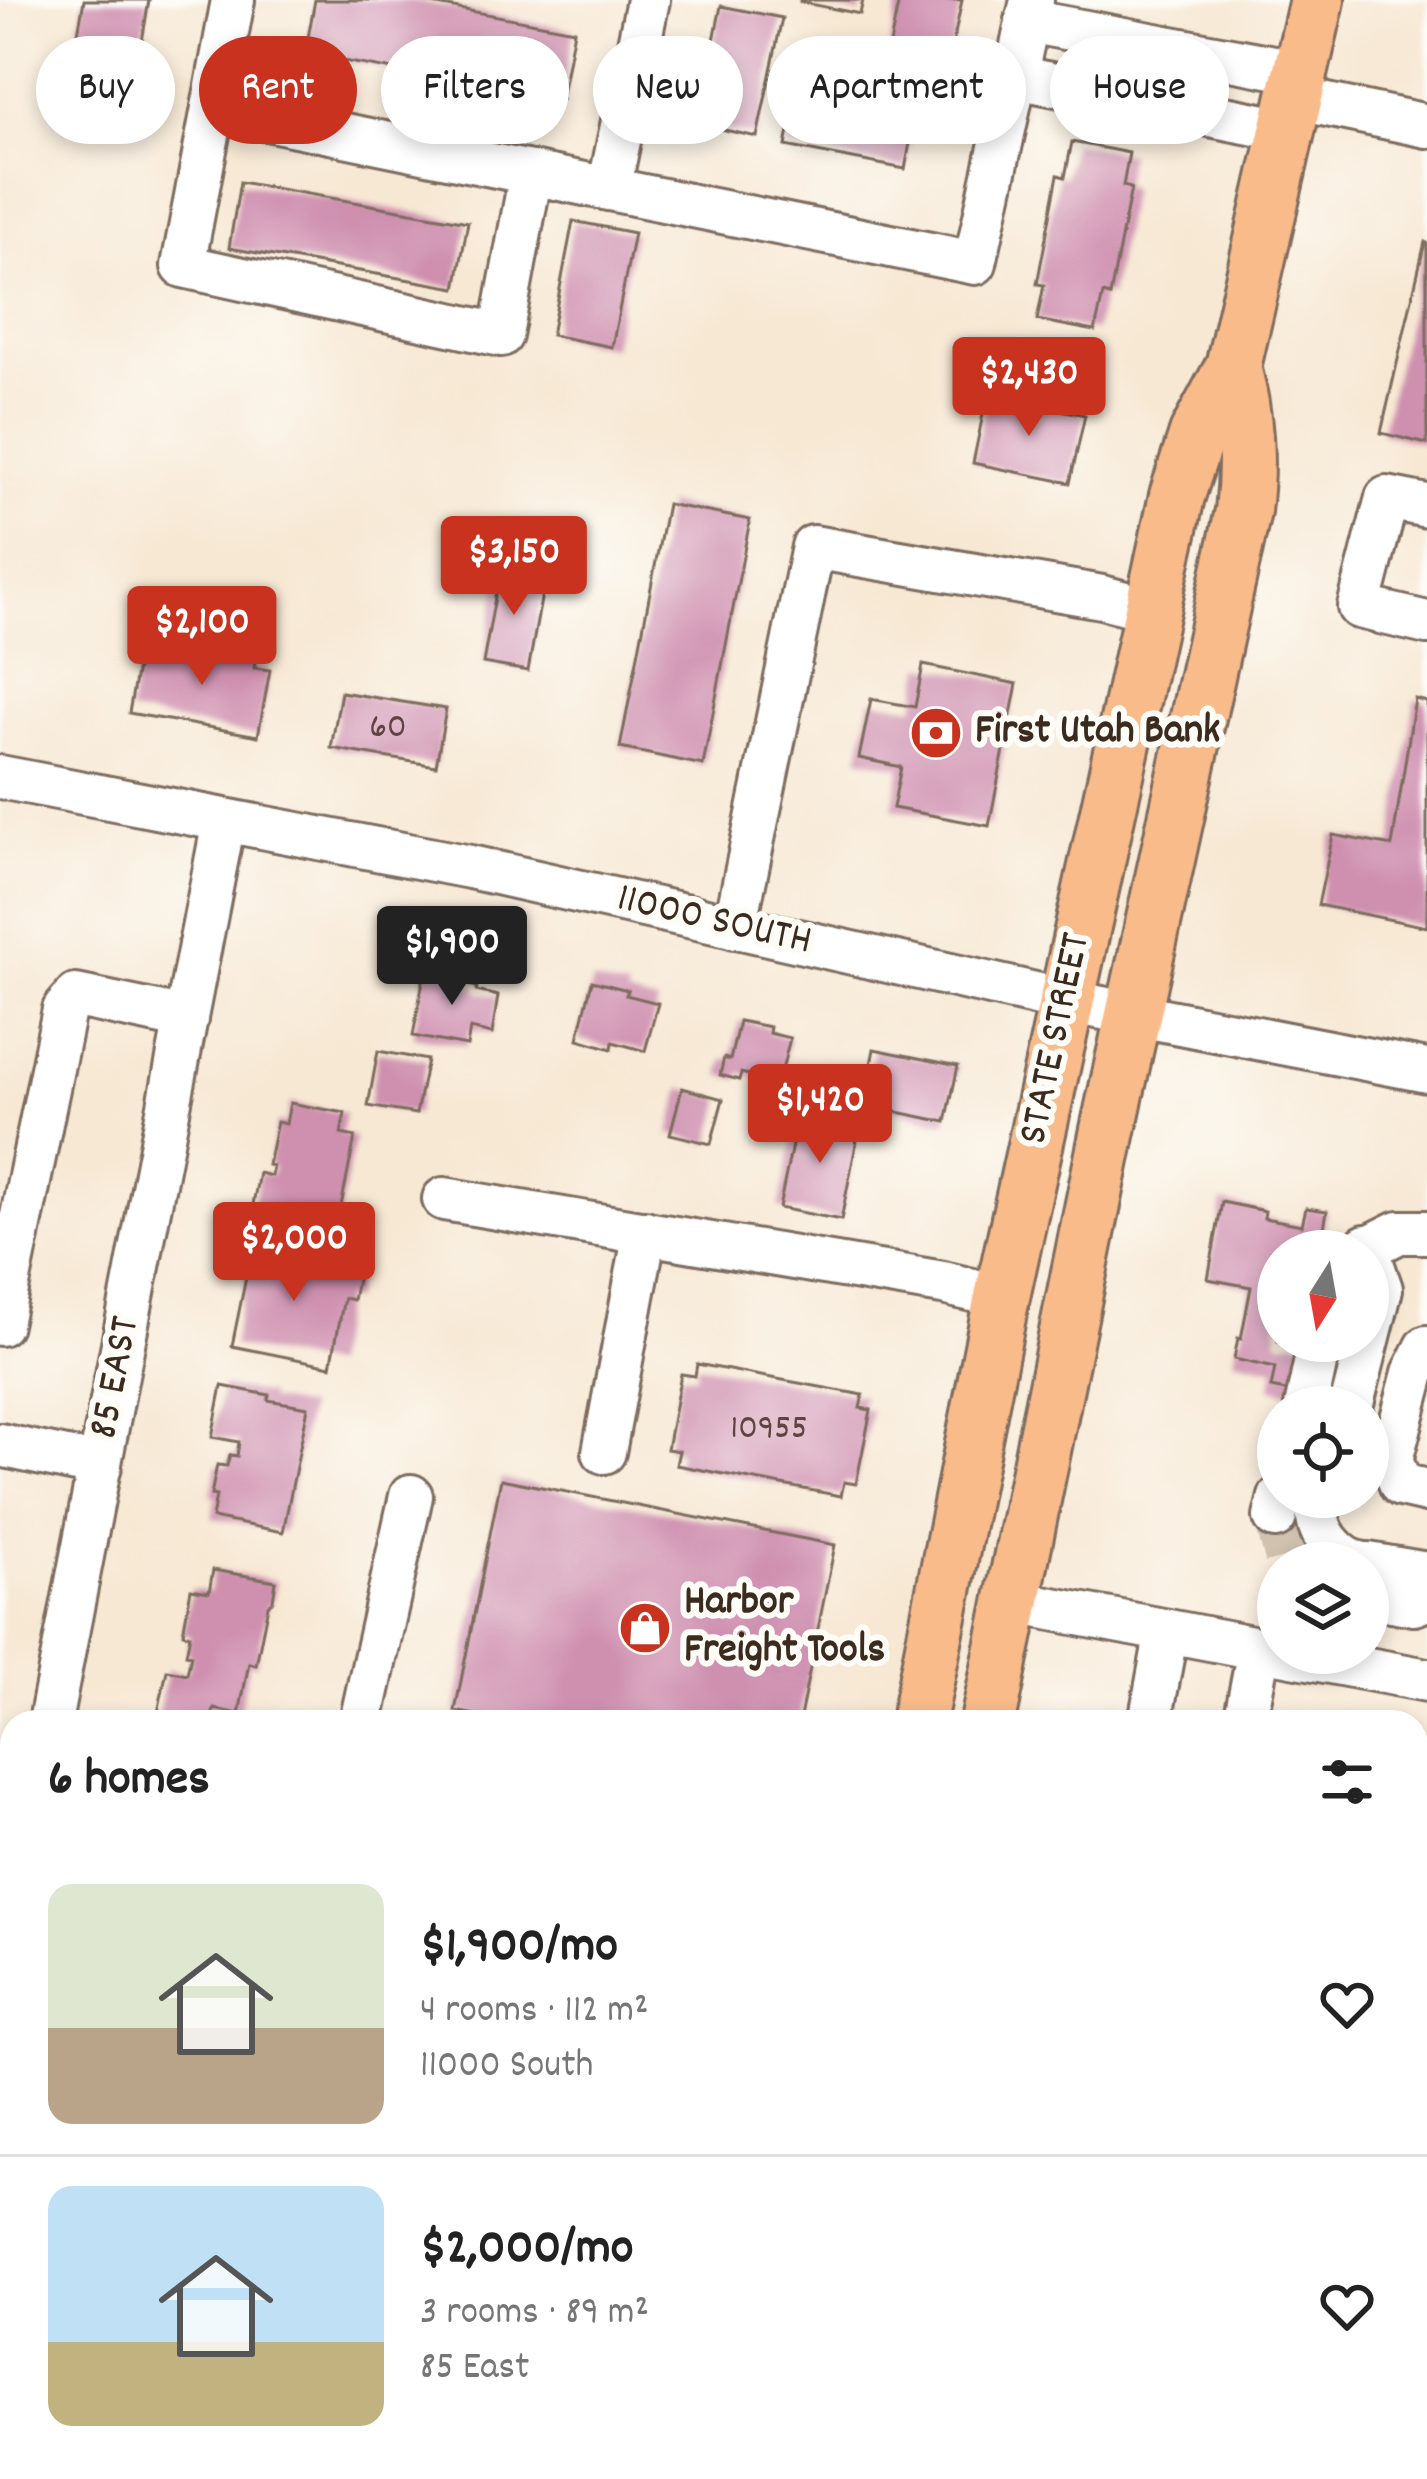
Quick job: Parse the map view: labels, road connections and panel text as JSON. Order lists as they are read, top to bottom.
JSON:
{
  "streets": {
    "main road": ["STATE STREET"],
    "street": ["11000 SOUTH", "85 EAST"]
  },
  "crossings": [
    ["11000 SOUTH", "STATE STREET"],
    ["11000 SOUTH", "85 EAST"]
  ],
  "places": {
    "bank": ["First Utah Bank"],
    "shop": ["Harbor Freight Tools"]
  },
  "house_numbers": ["60", "10955"],
  "north": "bottom",
  "page": {
    "chip": [
      "Buy",
      "Rent",
      "Filters",
      "New",
      "Apartment",
      "House"
    ],
    "price": [
      "$2,430",
      "$3,150",
      "$2,100",
      "$1,900",
      "$1,420",
      "$2,000"
    ],
    "heading": "6 homes",
    "list": [
      {
        "name": "$1,900/mo",
        "note": "4 rooms · 112 m² · 11000 South"
      },
      {
        "name": "$2,000/mo",
        "note": "3 rooms · 89 m² · 85 East"
      }
    ]
  }
}
